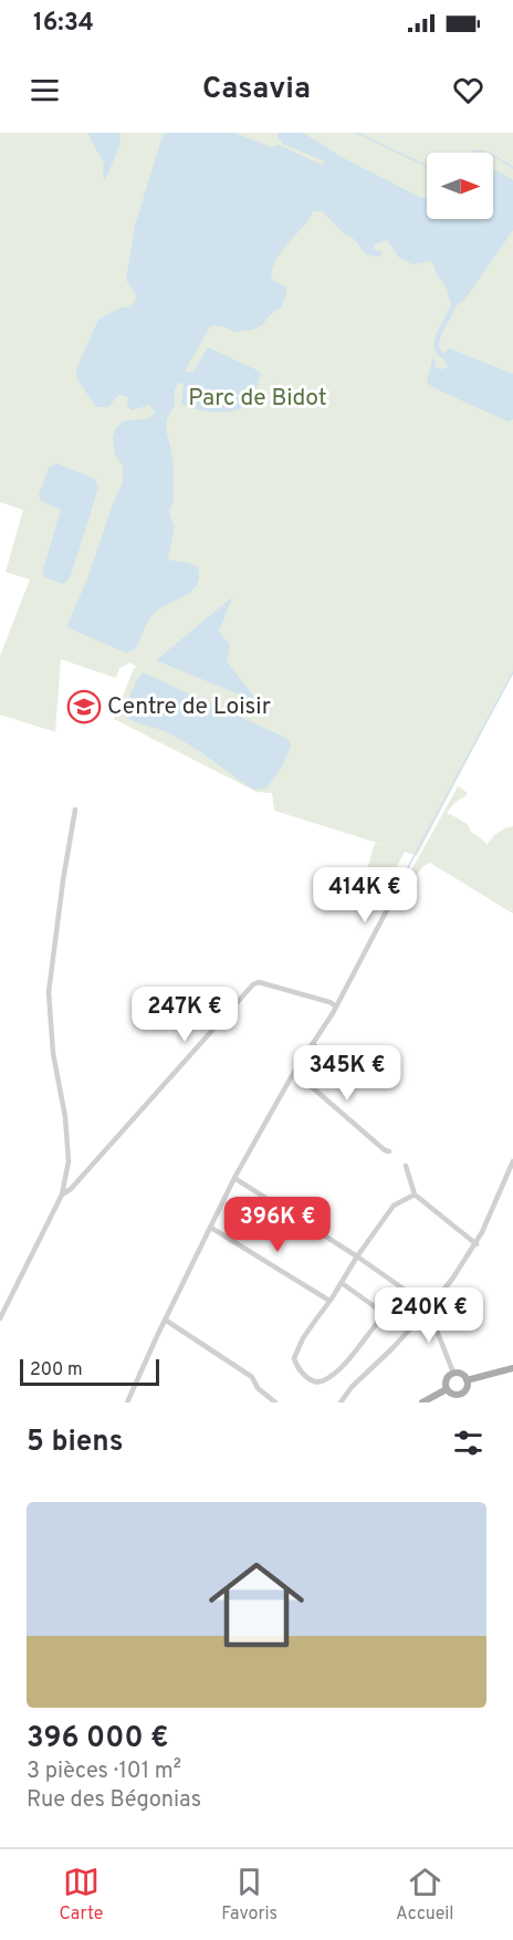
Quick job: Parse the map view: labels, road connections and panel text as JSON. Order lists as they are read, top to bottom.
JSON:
{
  "parks": ["Parc de Bidot"],
  "places": {
    "school or university": ["Centre de Loisir"]
  },
  "scale_bar": "200 m",
  "north": "right",
  "page": {
    "status": "16:34",
    "header": "Casavia",
    "price": [
      "414K €",
      "247K €",
      "345K €",
      "396K €",
      "240K €"
    ],
    "scale": "200 m",
    "heading": "5 biens",
    "list": [
      {
        "name": "396 000 €",
        "note": "3 pièces · 101 m² · Rue des Bégonias"
      }
    ],
    "tabs": ["Carte", "Favoris", "Accueil"]
  }
}
